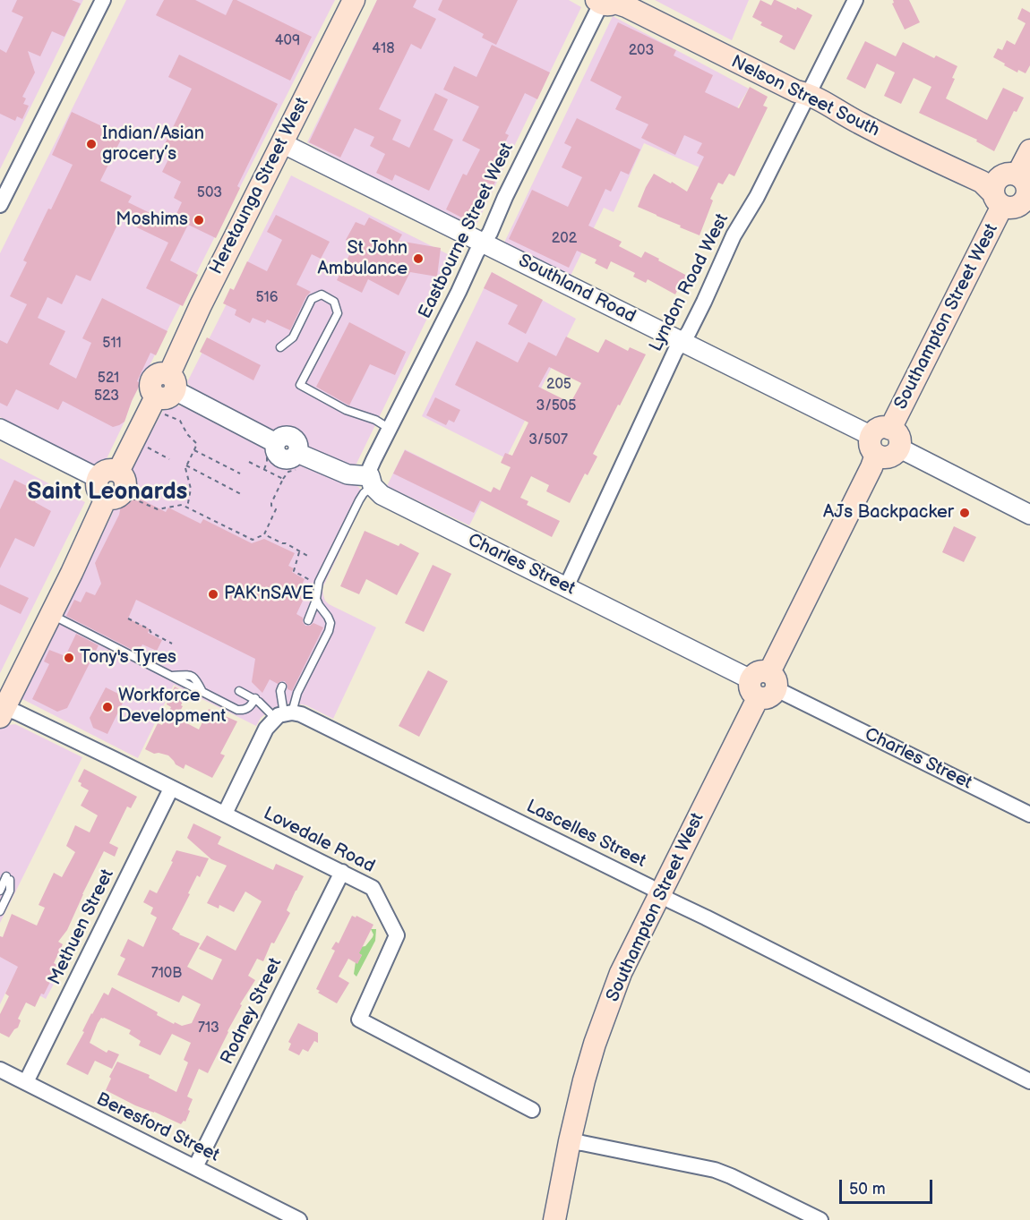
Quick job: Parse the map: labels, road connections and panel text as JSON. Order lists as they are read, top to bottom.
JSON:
{
  "streets": {
    "main road": ["Nelson Street South", "Heretaunga Street West", "Southampton Street West"],
    "street": [
      "Eastbourne Street West",
      "Lyndon Road West",
      "Southland Road",
      "Charles Street",
      "Lascelles Street",
      "Lovedale Road",
      "Methuen Street",
      "Rodney Street",
      "Beresford Street"
    ]
  },
  "crossings": [
    ["Nelson Street South", "Eastbourne Street West"],
    ["Nelson Street South", "Lyndon Road West"],
    ["Nelson Street South", "Southampton Street West"],
    ["Heretaunga Street West", "Southland Road"],
    ["Heretaunga Street West", "Lovedale Road"],
    ["Eastbourne Street West", "Southland Road"],
    ["Eastbourne Street West", "Charles Street"],
    ["Lyndon Road West", "Southland Road"],
    ["Lyndon Road West", "Charles Street"],
    ["Southland Road", "Southampton Street West"],
    ["Southampton Street West", "Charles Street"],
    ["Southampton Street West", "Lascelles Street"],
    ["Lovedale Road", "Methuen Street"],
    ["Lovedale Road", "Rodney Street"],
    ["Methuen Street", "Beresford Street"],
    ["Rodney Street", "Beresford Street"]
  ],
  "districts": ["Saint Leonards"],
  "places": [
    "Indian/Asian grocery’s",
    "Moshims",
    "St John Ambulance",
    "AJs Backpacker",
    "PAK'nSAVE",
    "Tony's Tyres",
    "Workforce Development"
  ],
  "house_numbers": [
    "409",
    "418",
    "203",
    "503",
    "202",
    "516",
    "511",
    "521",
    "205",
    "523",
    "3/505",
    "3/507",
    "710B",
    "713"
  ],
  "scale_bar": "50 m"
}
